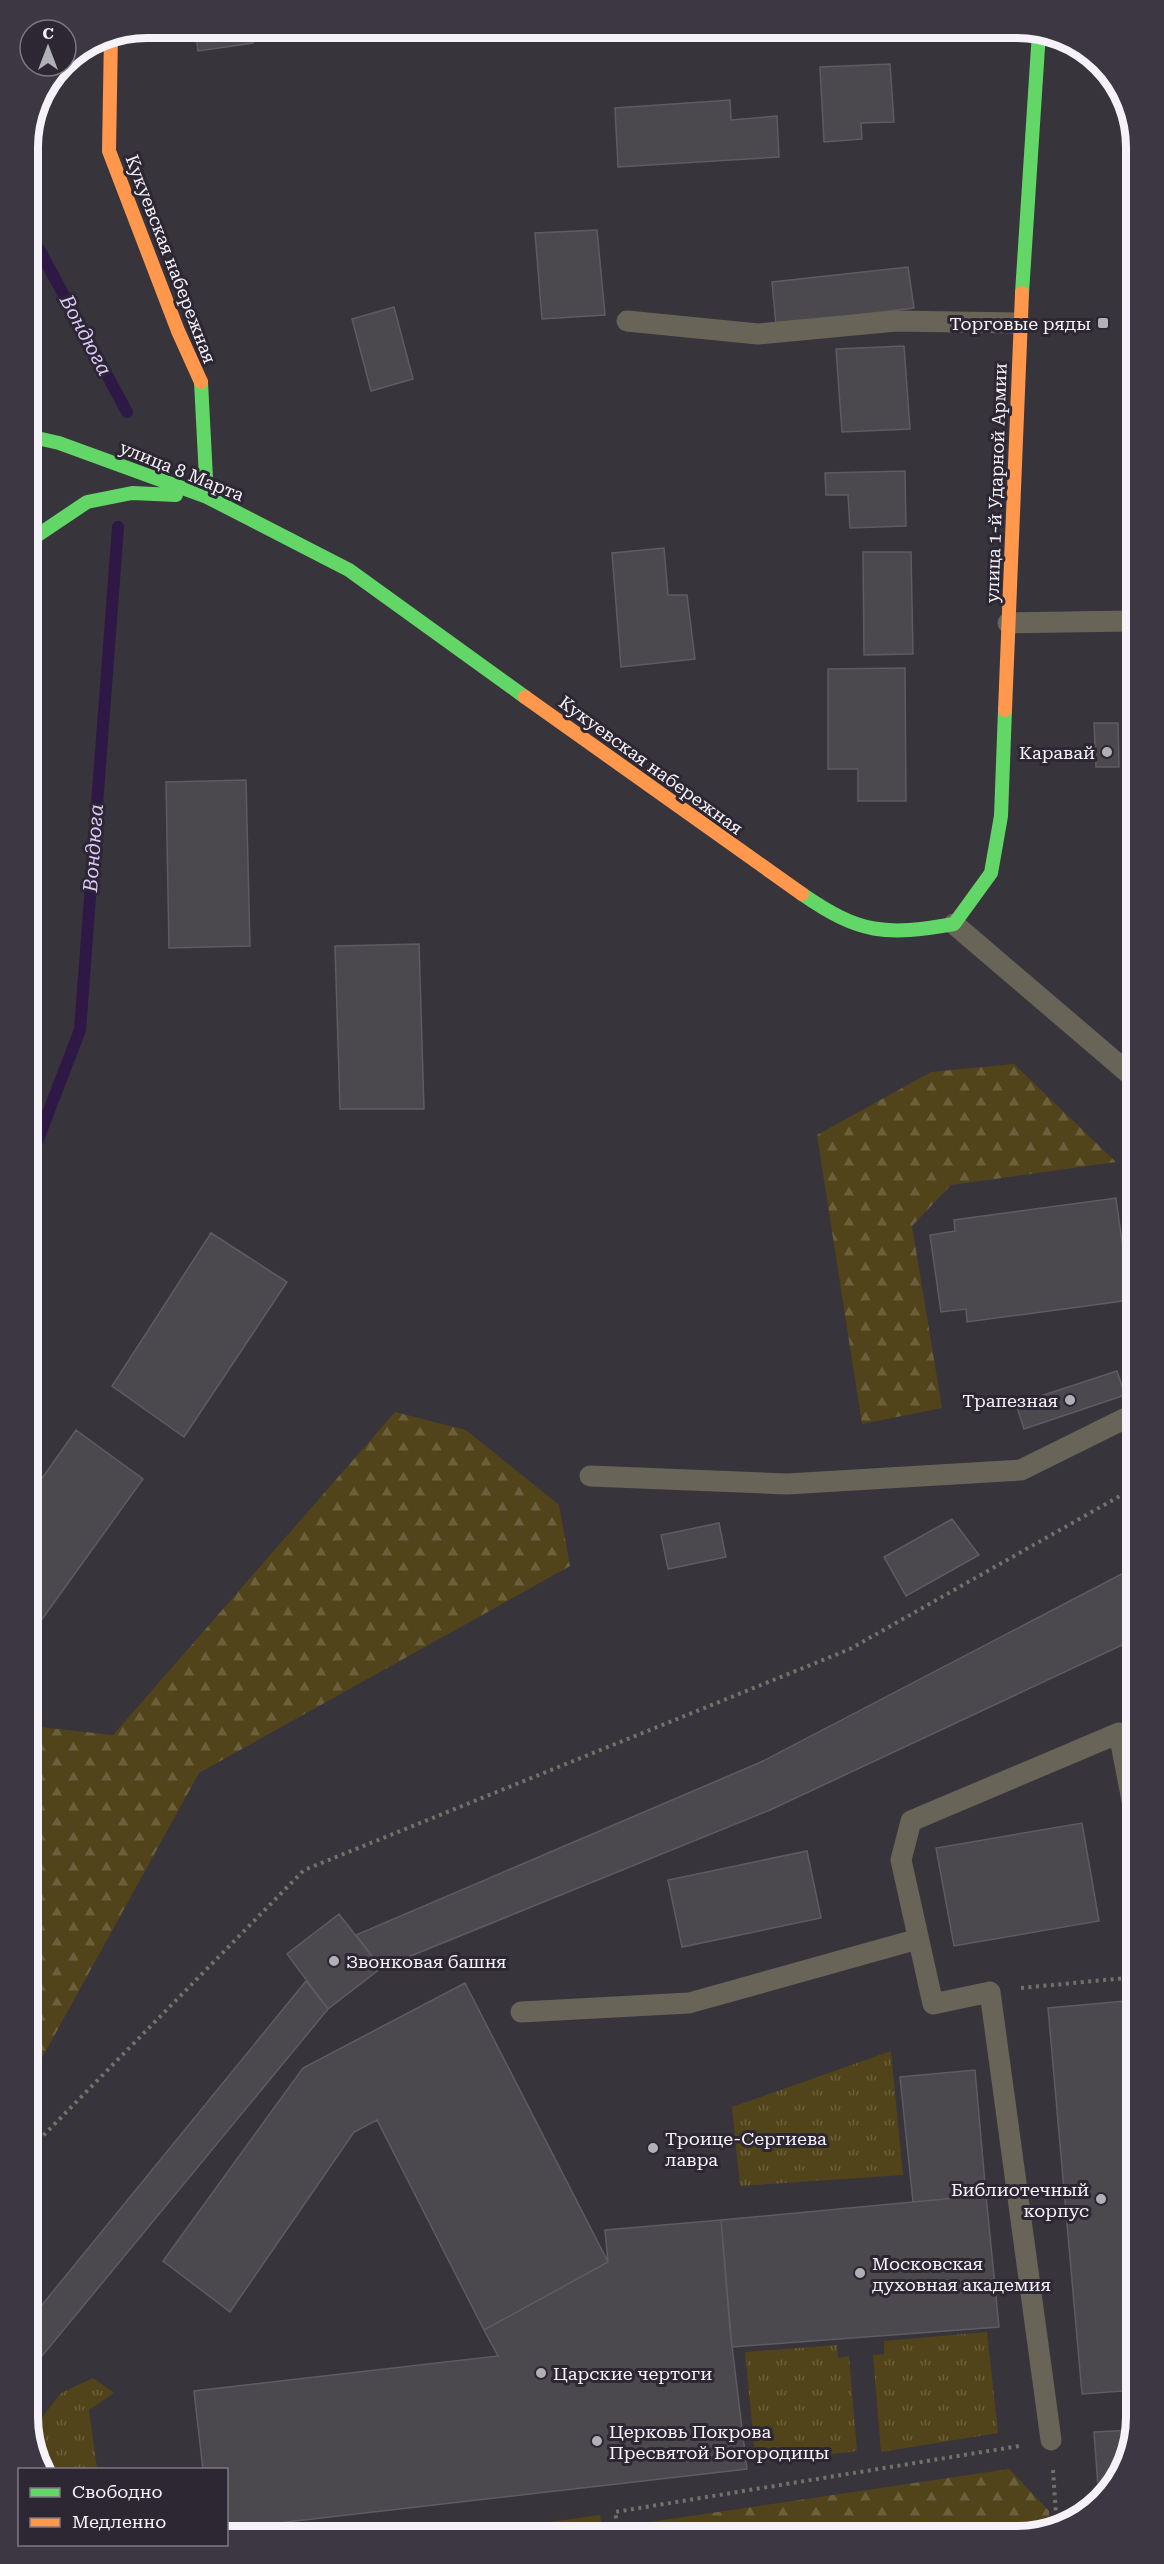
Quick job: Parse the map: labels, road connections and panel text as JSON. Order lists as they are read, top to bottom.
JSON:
{
  "streets": {
    "main road": ["Кукуевская набережная", "улица 8 Марта", "улица 1-й Ударной Армии"]
  },
  "crossings": [
    ["Кукуевская набережная", "улица 8 Марта"],
    ["Кукуевская набережная", "улица 1-й Ударной Армии"]
  ],
  "water": ["Вондюга"],
  "places": {
    "transit": ["Торговые ряды"],
    "other": [
      "Каравай",
      "Трапезная",
      "Звонковая башня",
      "Троице-Сергиева лавра",
      "Библиотечный корпус",
      "Московская духовная академия",
      "Царские чертоги",
      "Церковь Покрова Пресвятой Богородицы"
    ]
  },
  "legend": ["Свободно", "Медленно"],
  "north": "top"
}
